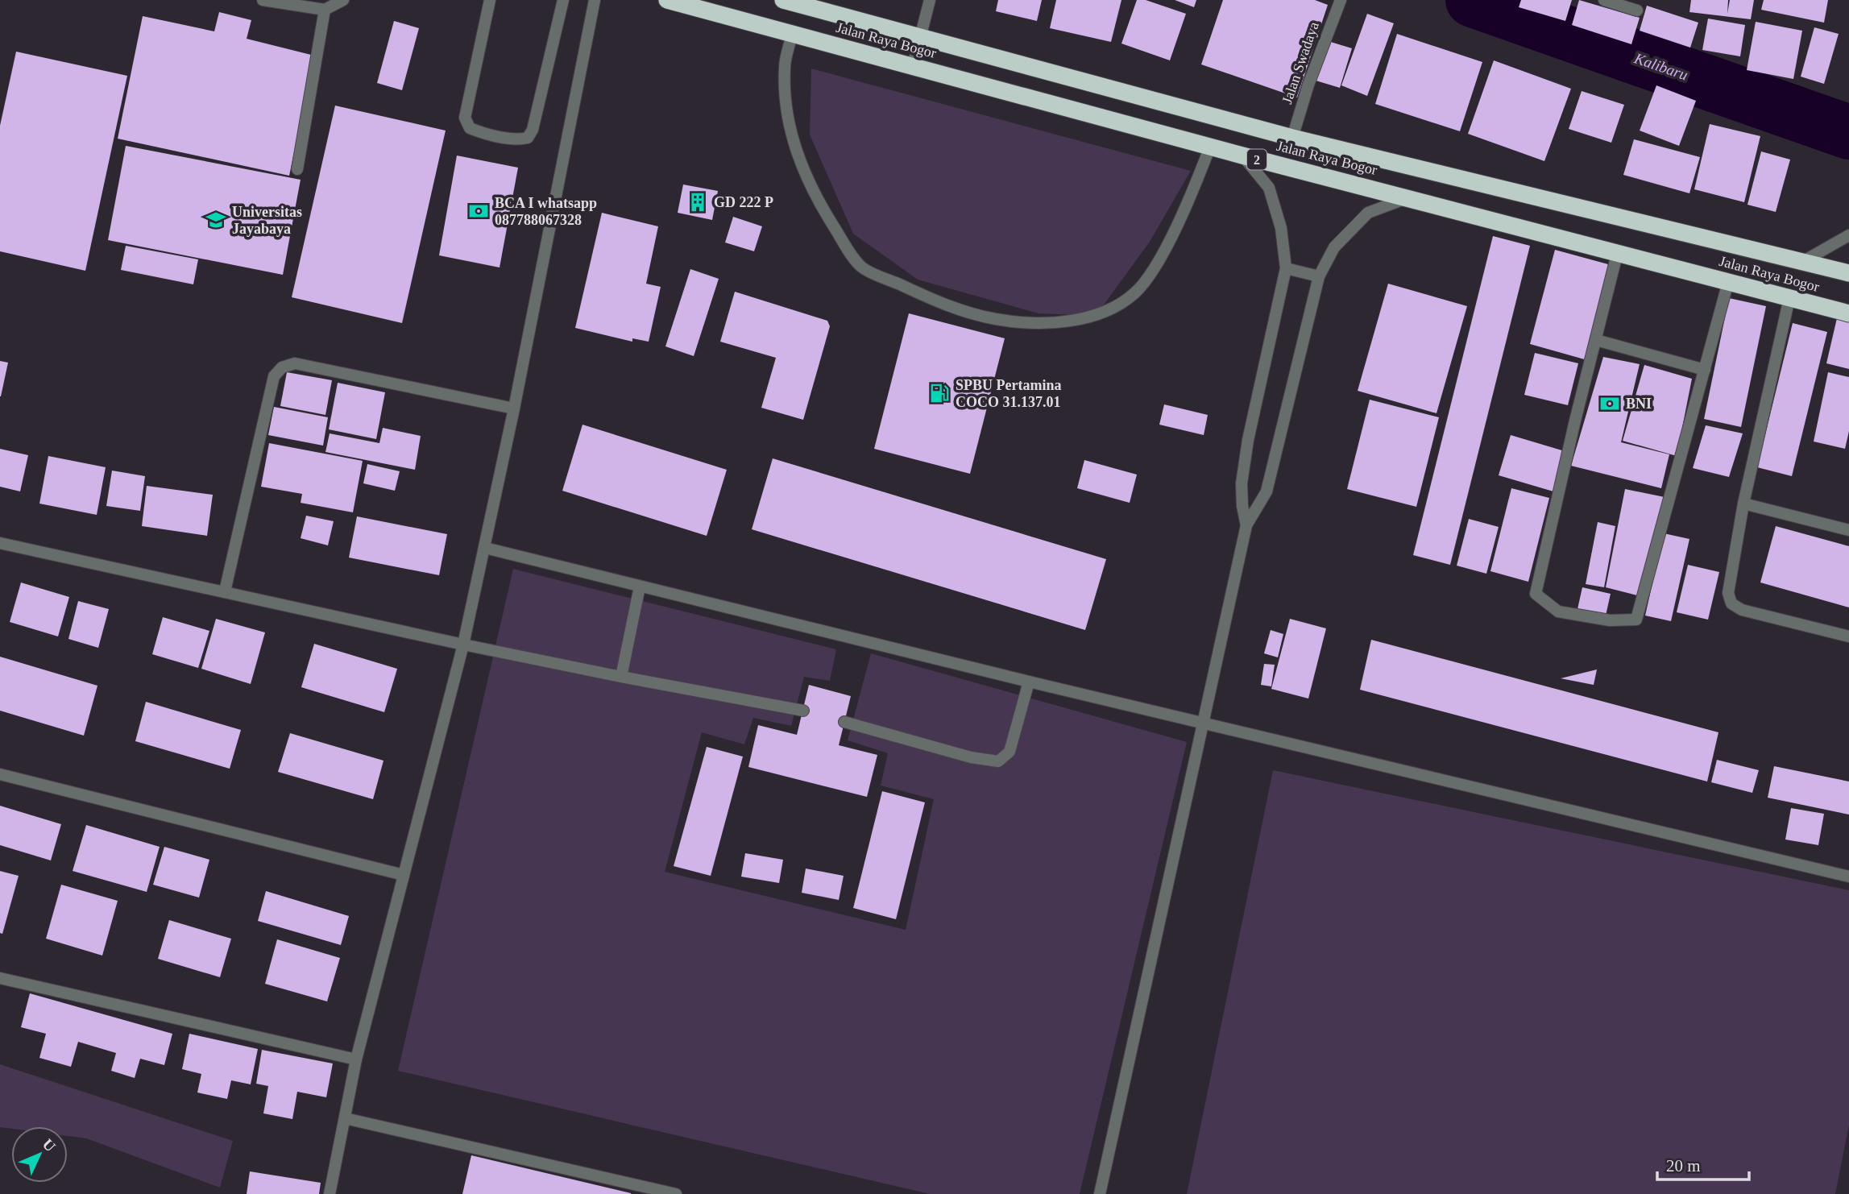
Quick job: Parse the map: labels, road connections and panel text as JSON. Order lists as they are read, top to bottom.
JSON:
{
  "streets": {
    "highway": ["Jalan Raya Bogor", "2"],
    "street": ["Jalan Swadaya"]
  },
  "crossings": [
    ["Jalan Raya Bogor", "Jalan Swadaya"]
  ],
  "water": ["Kalibaru"],
  "places": {
    "building": ["GD 222 P"],
    "bank": ["BCA I whatsapp 087788067328", "BNI"],
    "school or university": ["Universitas Jayabaya"],
    "fuel station": ["SPBU Pertamina COCO 31.137.01"]
  },
  "scale_bar": "20 m",
  "north": "top right"
}
